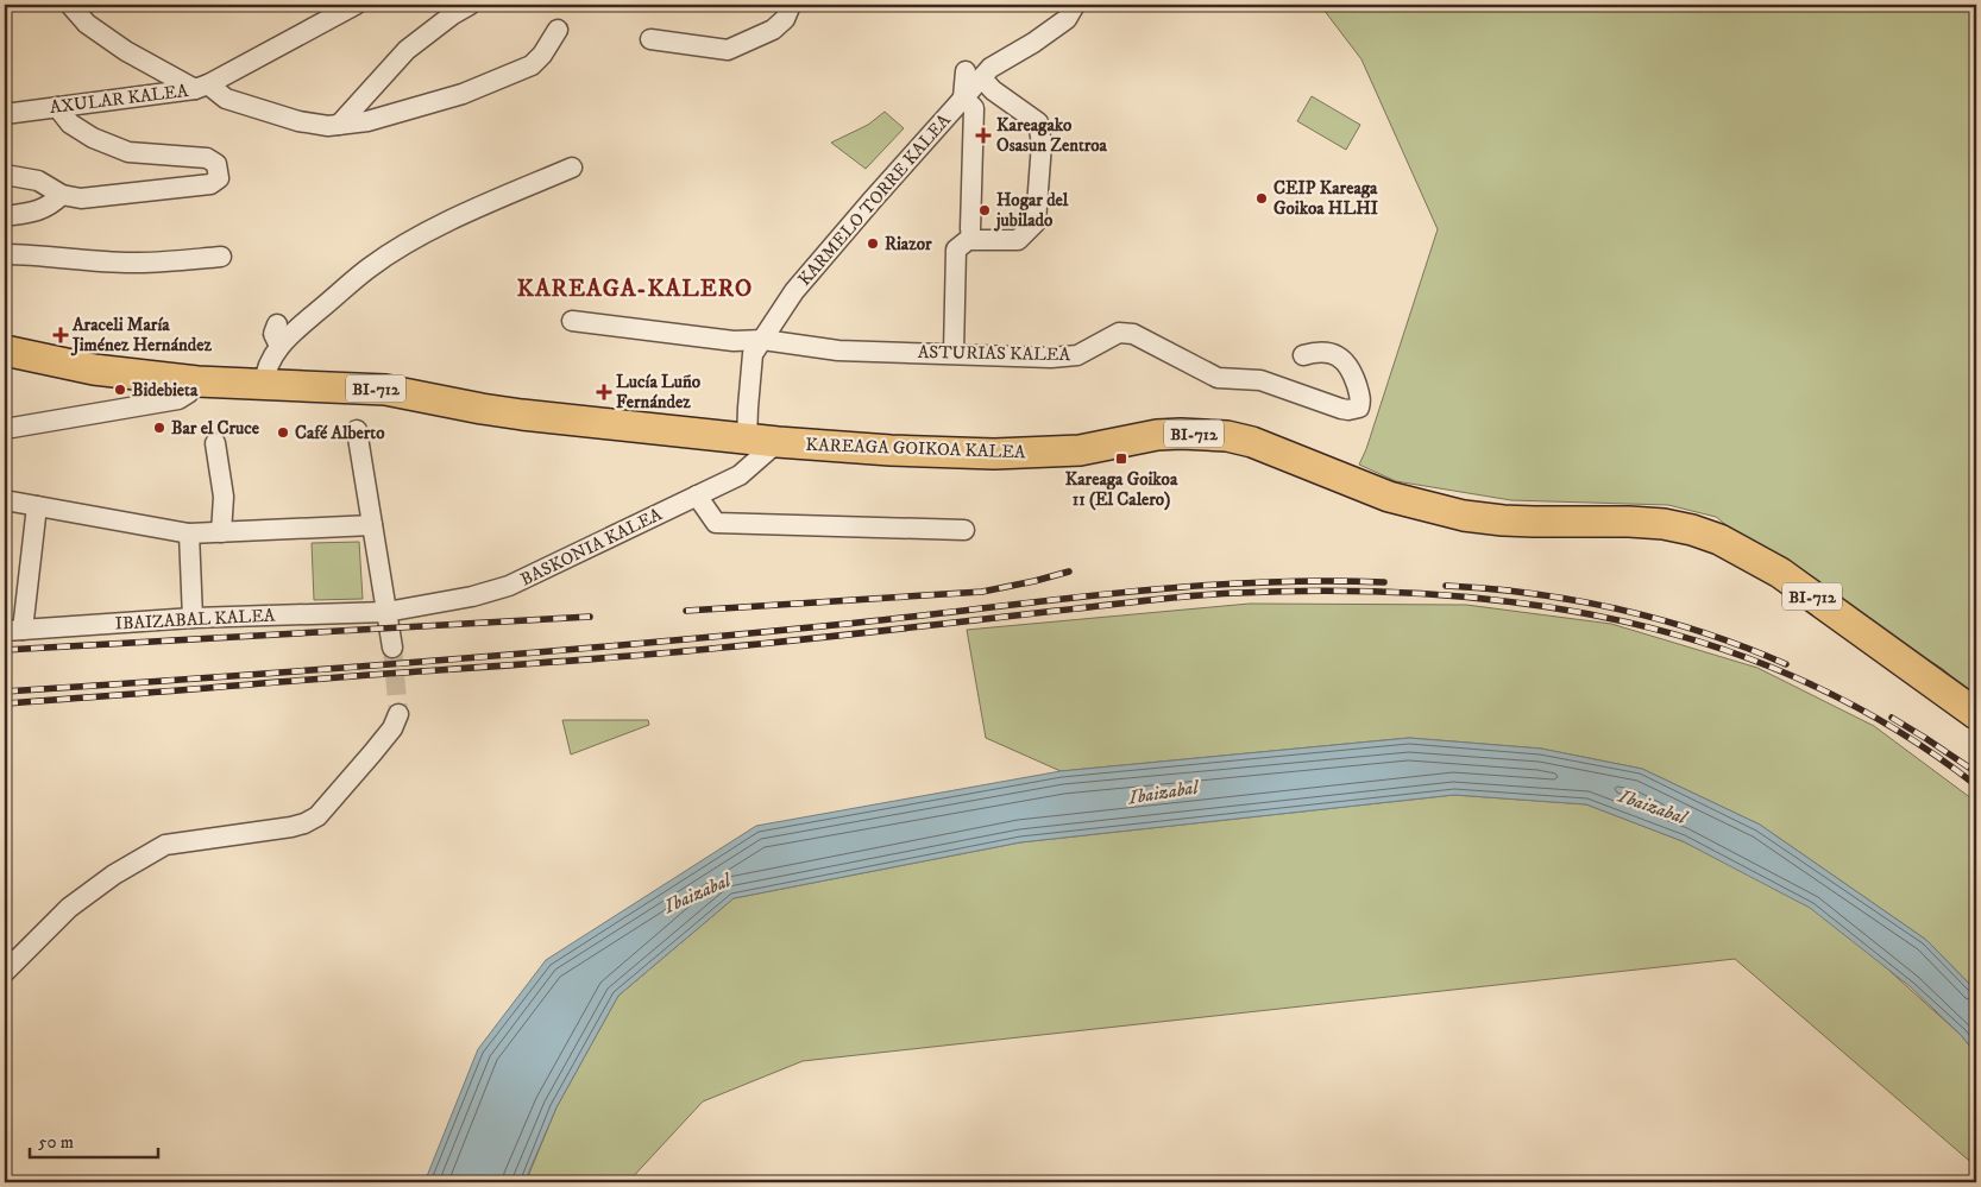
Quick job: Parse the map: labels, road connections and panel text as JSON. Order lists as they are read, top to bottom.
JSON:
{
  "streets": {
    "main road": ["BI-712", "KAREAGA GOIKOA KALEA"],
    "street": [
      "AXULAR KALEA",
      "KARMELO TORRE KALEA",
      "ASTURIAS KALEA",
      "BASKONIA KALEA",
      "IBAIZABAL KALEA"
    ]
  },
  "crossings": [
    ["KARMELO TORRE KALEA", "ASTURIAS KALEA"],
    ["KARMELO TORRE KALEA", "KAREAGA GOIKOA KALEA"],
    ["KAREAGA GOIKOA KALEA", "BASKONIA KALEA"],
    ["BASKONIA KALEA", "IBAIZABAL KALEA"]
  ],
  "districts": ["KAREAGA-KALERO"],
  "water": ["Ibaizabal"],
  "places": {
    "health": ["Kareagako Osasun Zentroa", "Araceli María Jiménez Hernández", "Lucía Luño Fernández"],
    "other": [
      "CEIP Kareaga Goikoa HLHI",
      "Hogar del jubilado",
      "Riazor",
      "Bidebieta",
      "Bar el Cruce",
      "Café Alberto"
    ],
    "transit": ["Kareaga Goikoa 11 (El Calero)"]
  },
  "scale_bar": "50 m"
}
